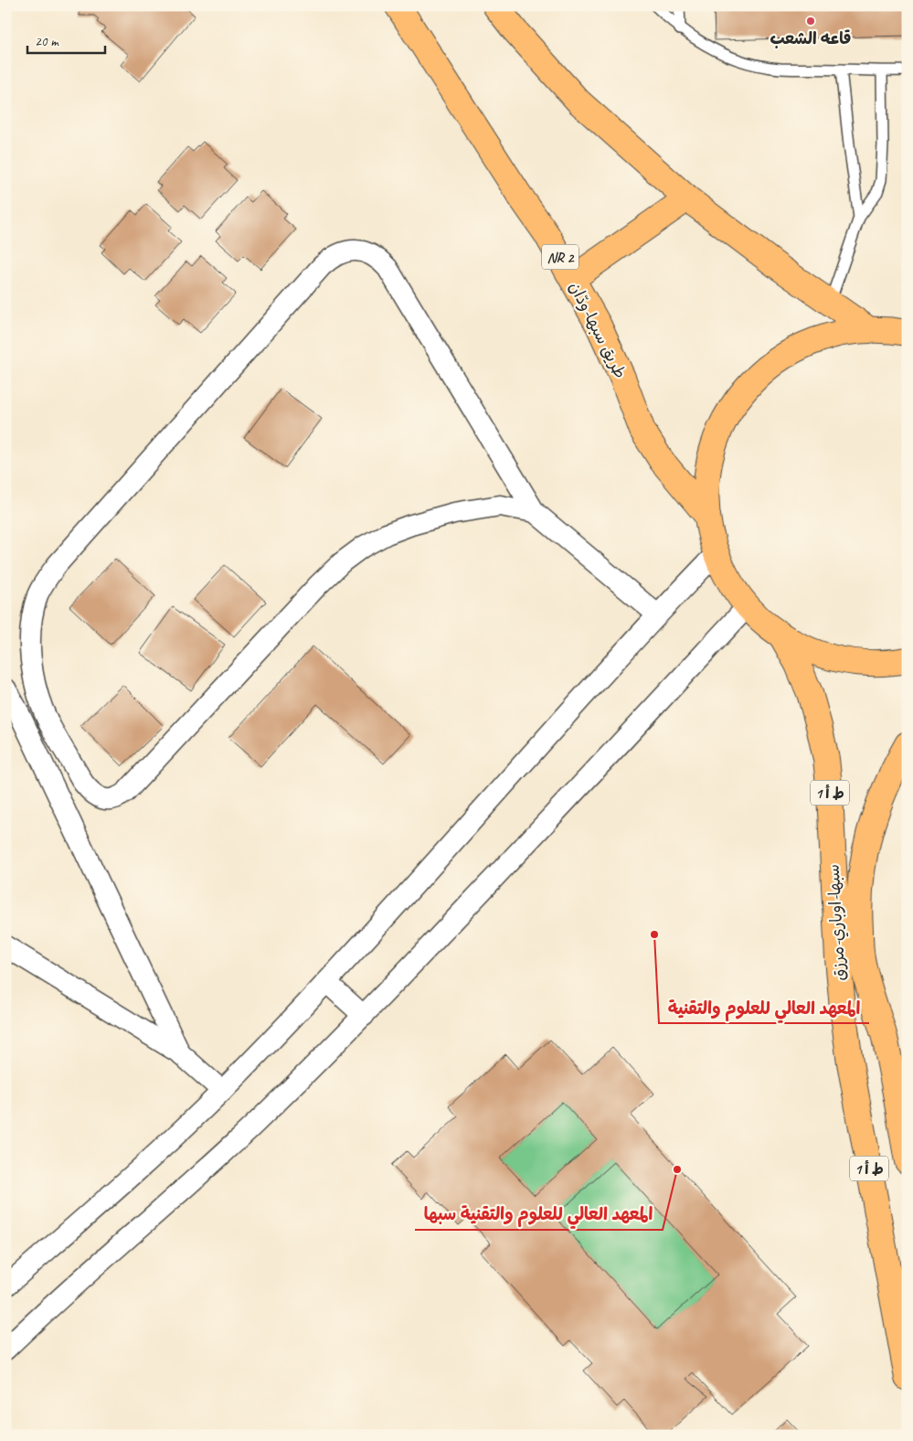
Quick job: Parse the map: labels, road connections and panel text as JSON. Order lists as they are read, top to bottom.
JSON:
{
  "streets": {
    "highway": [
      "NR 2",
      "طريق سبها-ودّان",
      "ط أ 1",
      "سبها-اوباري-مرزق"
    ]
  },
  "places": ["قاعه الشعب", "المعهد العالي للعلوم والتقنية", "المعهد العالي للعلوم والتقنية سبها"],
  "scale_bar": "20 m"
}
